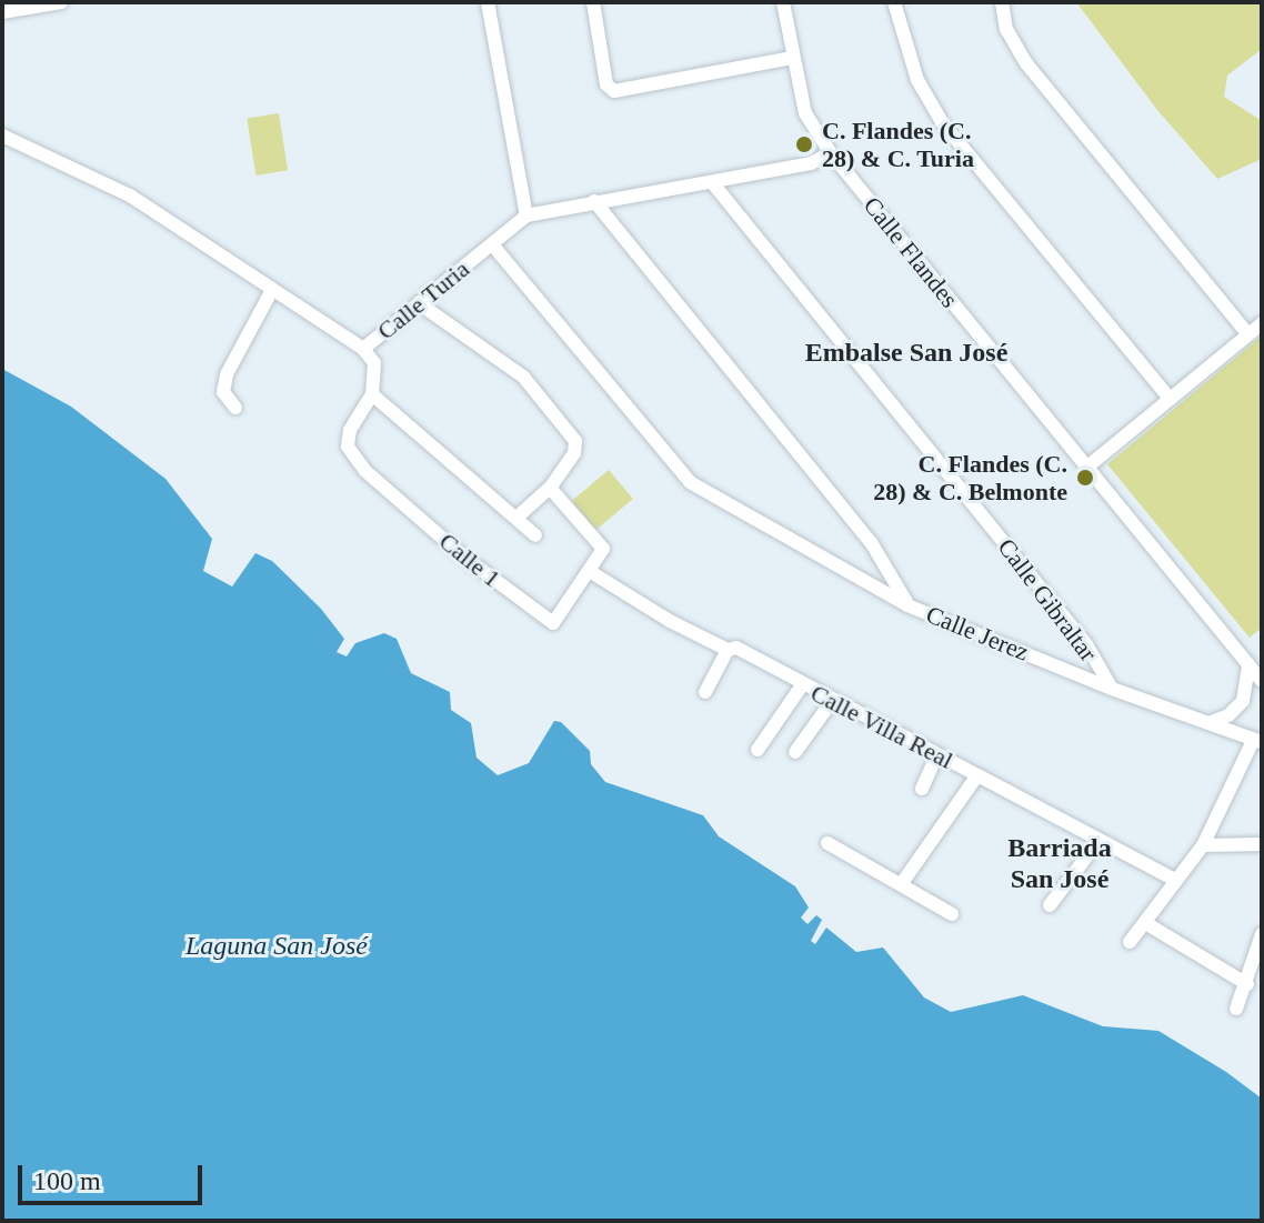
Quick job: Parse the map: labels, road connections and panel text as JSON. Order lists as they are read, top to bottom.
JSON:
{
  "streets": {
    "street": [
      "Calle Flandes",
      "Calle Turia",
      "Calle 1",
      "Calle Gibraltar",
      "Calle Jerez",
      "Calle Villa Real"
    ]
  },
  "crossings": [
    ["Calle Flandes", "Calle Turia"],
    ["Calle Turia", "Calle Gibraltar"],
    ["Calle Turia", "Calle Jerez"],
    ["Calle 1", "Calle Villa Real"],
    ["Calle Gibraltar", "Calle Jerez"]
  ],
  "districts": ["Embalse San José", "Barriada San José"],
  "water": ["Laguna San José"],
  "places": ["C. Flandes (C. 28) & C. Turia", "C. Flandes (C. 28) & C. Belmonte"],
  "scale_bar": "100 m"
}
